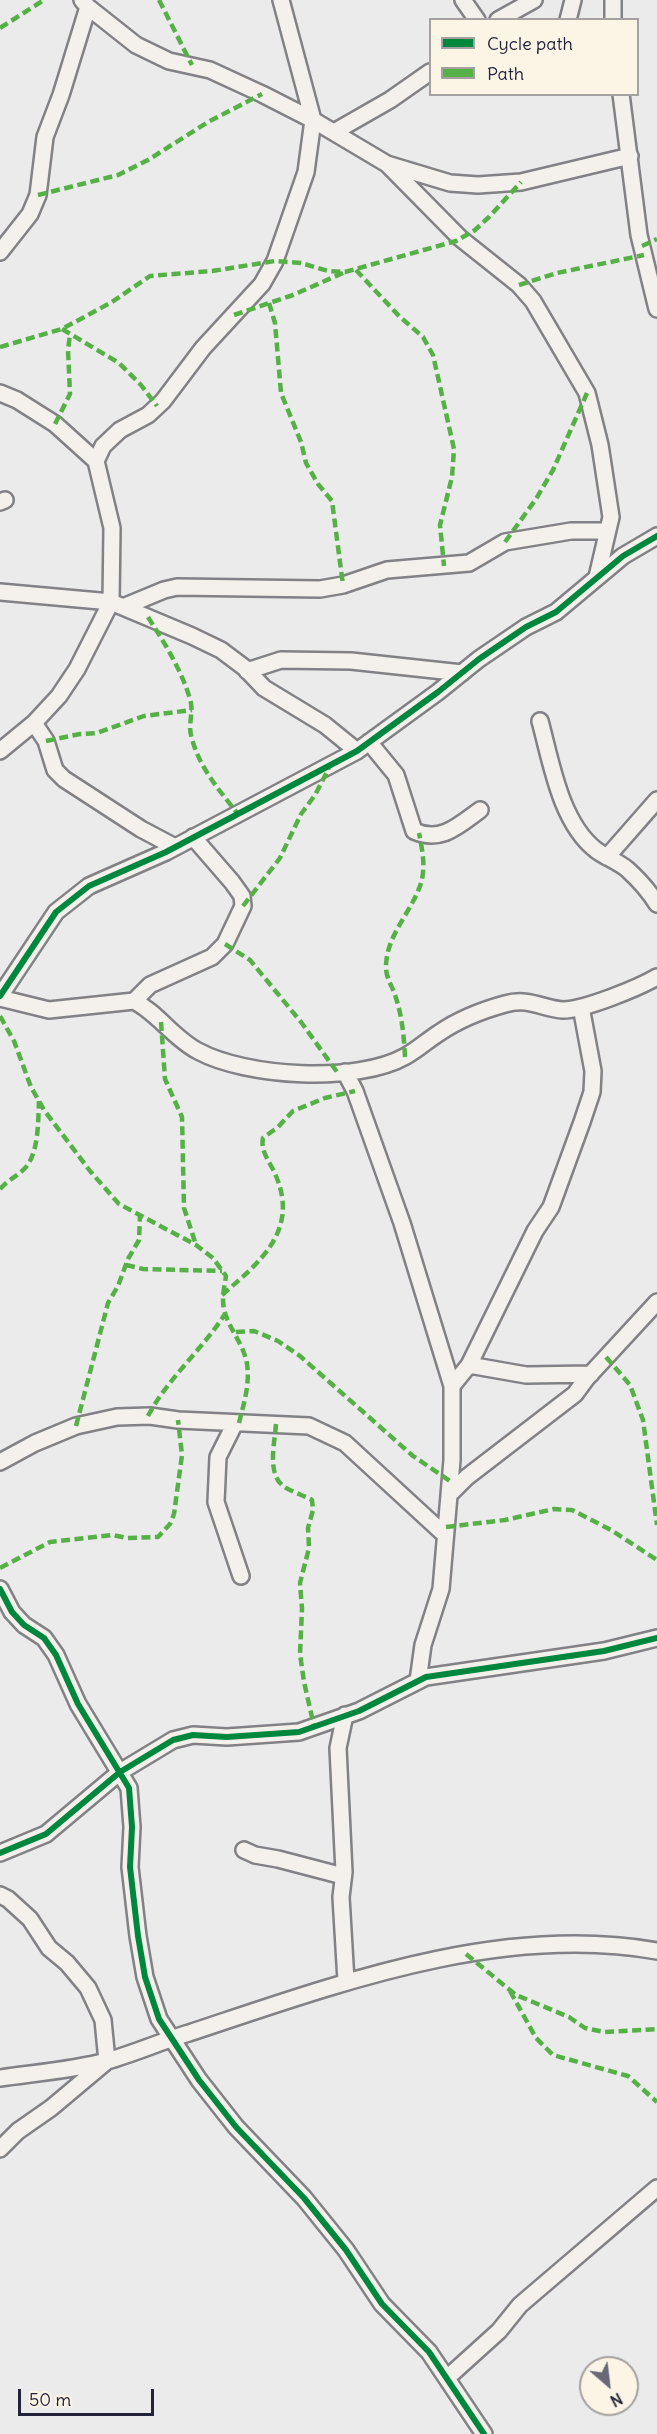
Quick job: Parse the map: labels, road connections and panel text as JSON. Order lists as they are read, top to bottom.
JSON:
{
  "legend": ["Cycle path", "Path"],
  "scale_bar": "50 m",
  "north": "bottom right"
}
